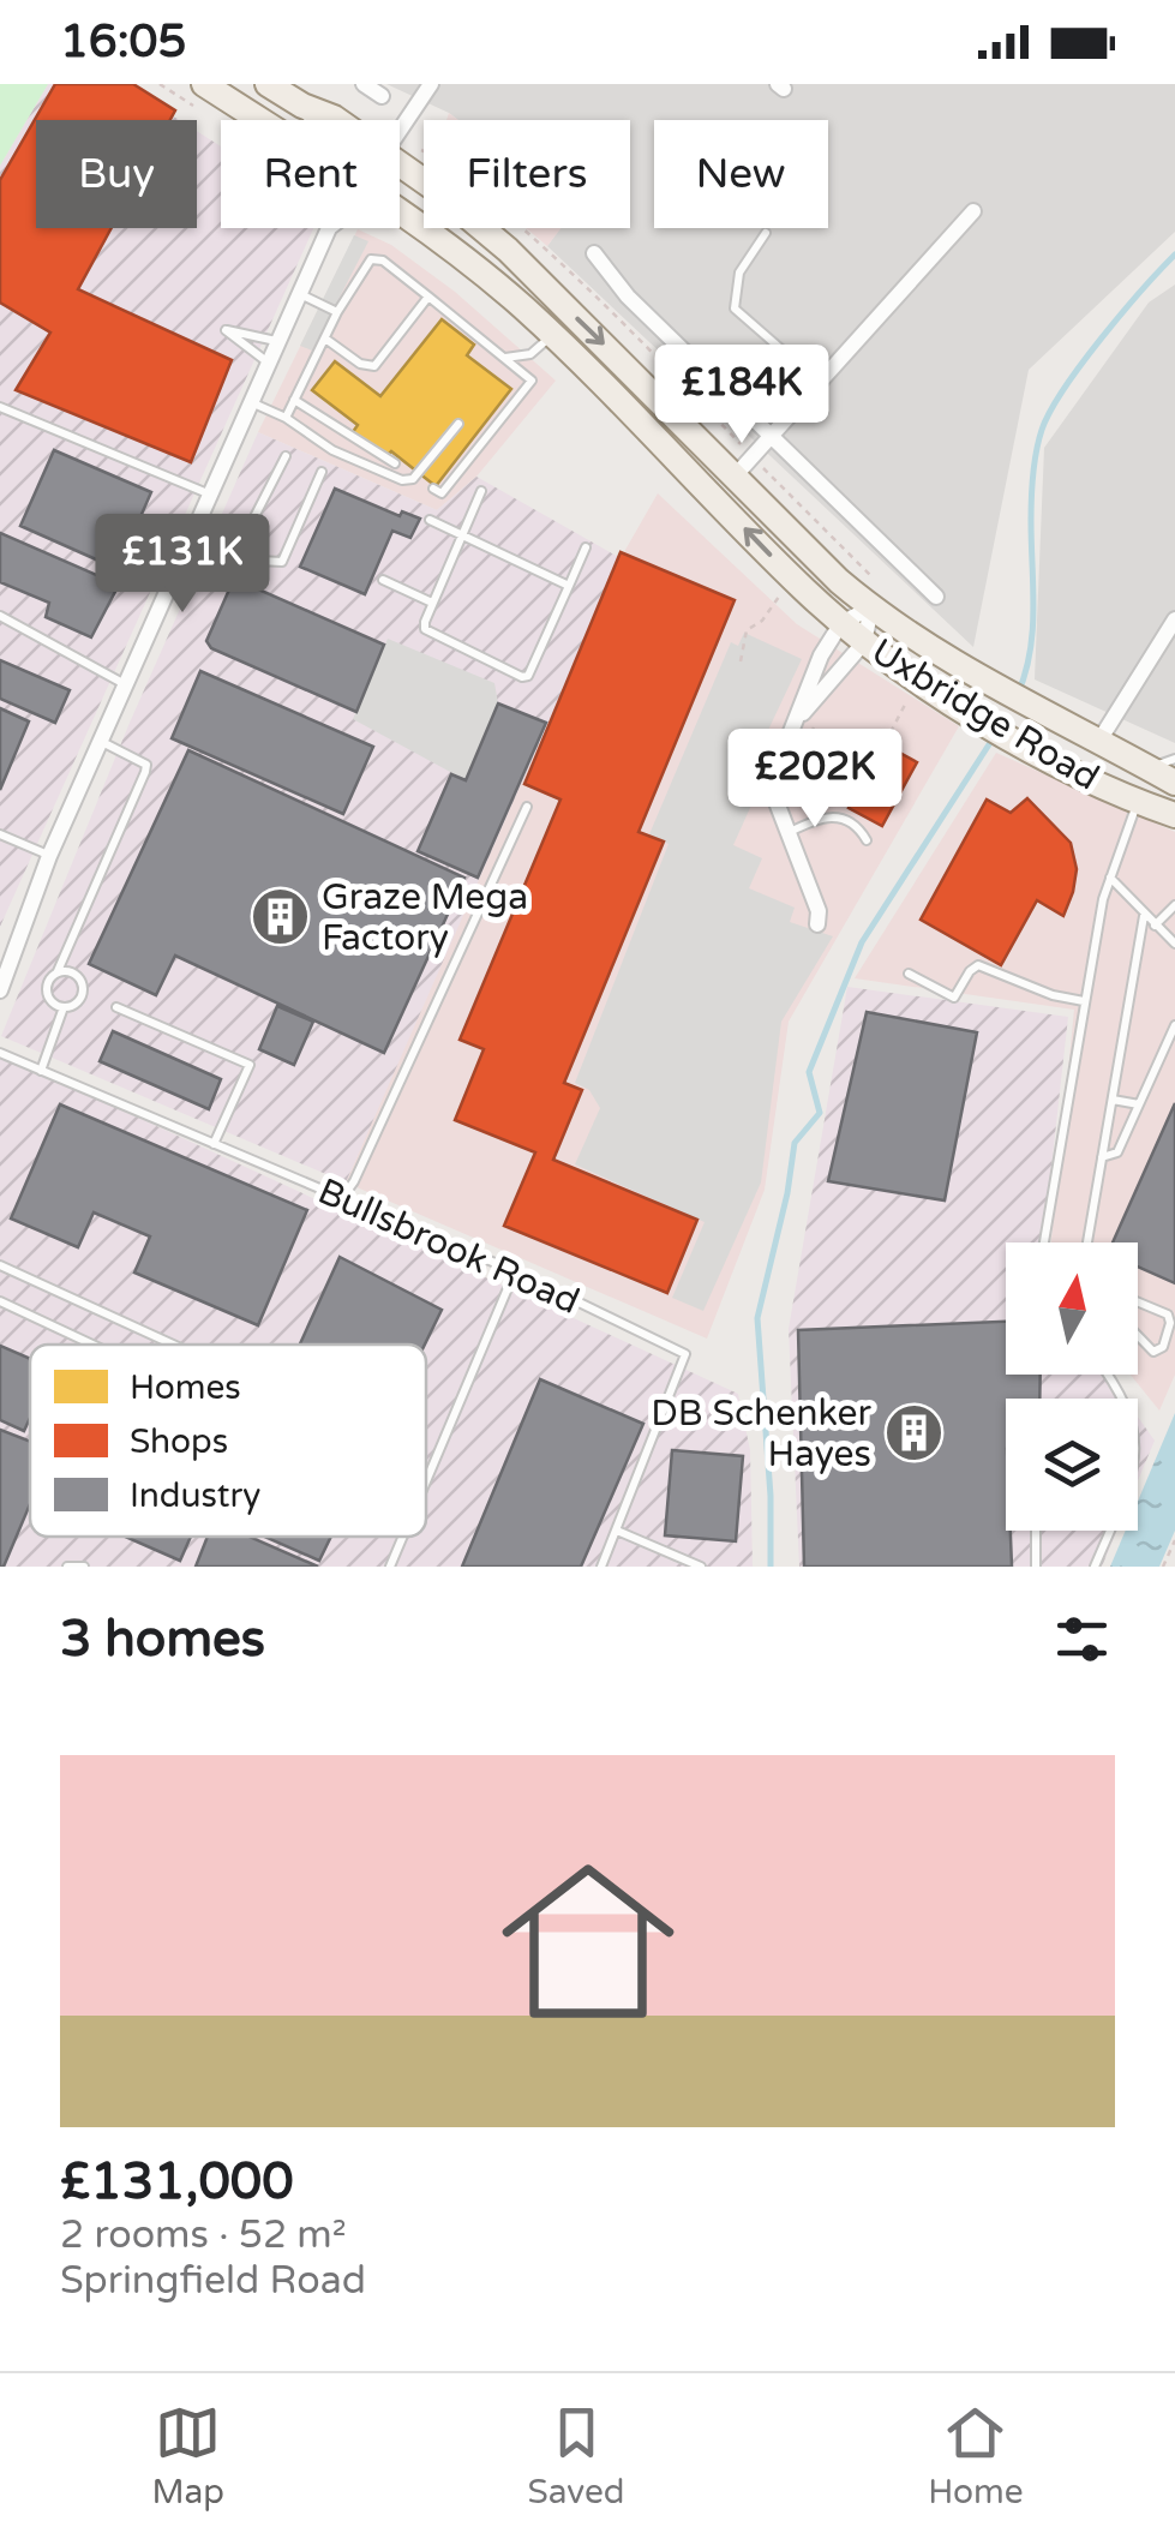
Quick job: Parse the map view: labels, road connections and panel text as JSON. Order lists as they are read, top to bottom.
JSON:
{
  "streets": {
    "main road": ["Uxbridge Road"],
    "lane": ["Bullsbrook Road"]
  },
  "places": {
    "building": ["Graze Mega Factory", "DB Schenker Hayes"]
  },
  "legend": ["Homes", "Shops", "Industry"],
  "north": "top",
  "page": {
    "status": "16:05",
    "chip": [
      "Buy",
      "Rent",
      "Filters",
      "New"
    ],
    "price": ["£184K", "£131K", "£202K"],
    "heading": "3 homes",
    "list": [
      {
        "name": "£131,000",
        "note": "2 rooms · 52 m² · Springfield Road"
      }
    ],
    "tabs": ["Map", "Saved", "Home"]
  }
}
